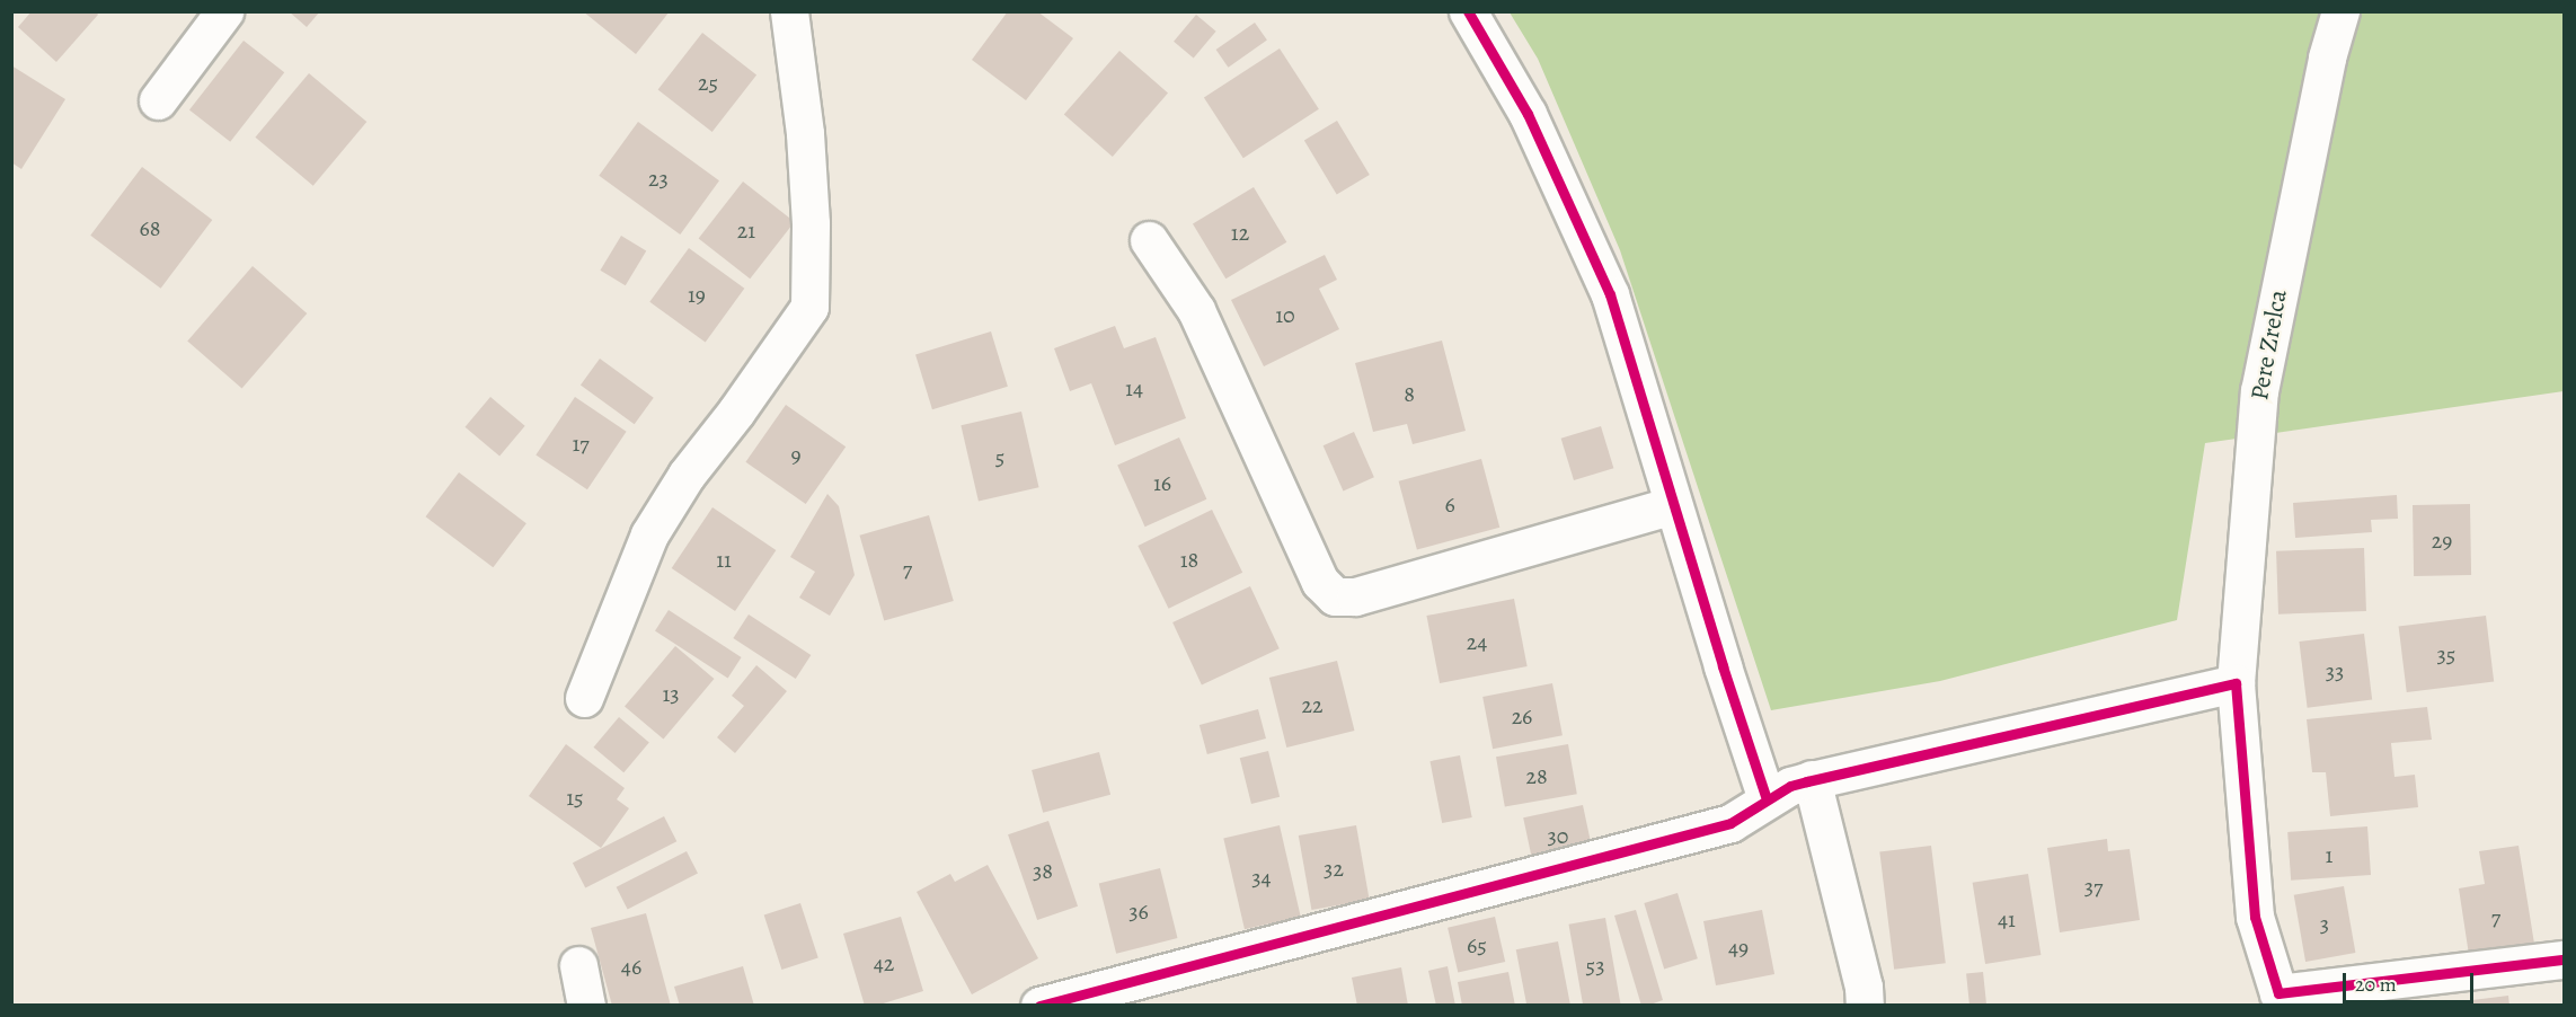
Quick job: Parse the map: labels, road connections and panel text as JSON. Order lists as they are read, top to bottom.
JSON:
{
  "streets": {
    "street": ["Pere Zrelca"]
  },
  "house_numbers": [
    "25",
    "23",
    "68",
    "21",
    "12",
    "19",
    "10",
    "14",
    "8",
    "17",
    "9",
    "5",
    "16",
    "6",
    "29",
    "11",
    "18",
    "7",
    "24",
    "35",
    "33",
    "13",
    "22",
    "26",
    "28",
    "15",
    "30",
    "1",
    "32",
    "38",
    "34",
    "37",
    "36",
    "7",
    "41",
    "3",
    "65",
    "49",
    "42",
    "53",
    "46"
  ],
  "scale_bar": "20 m"
}
